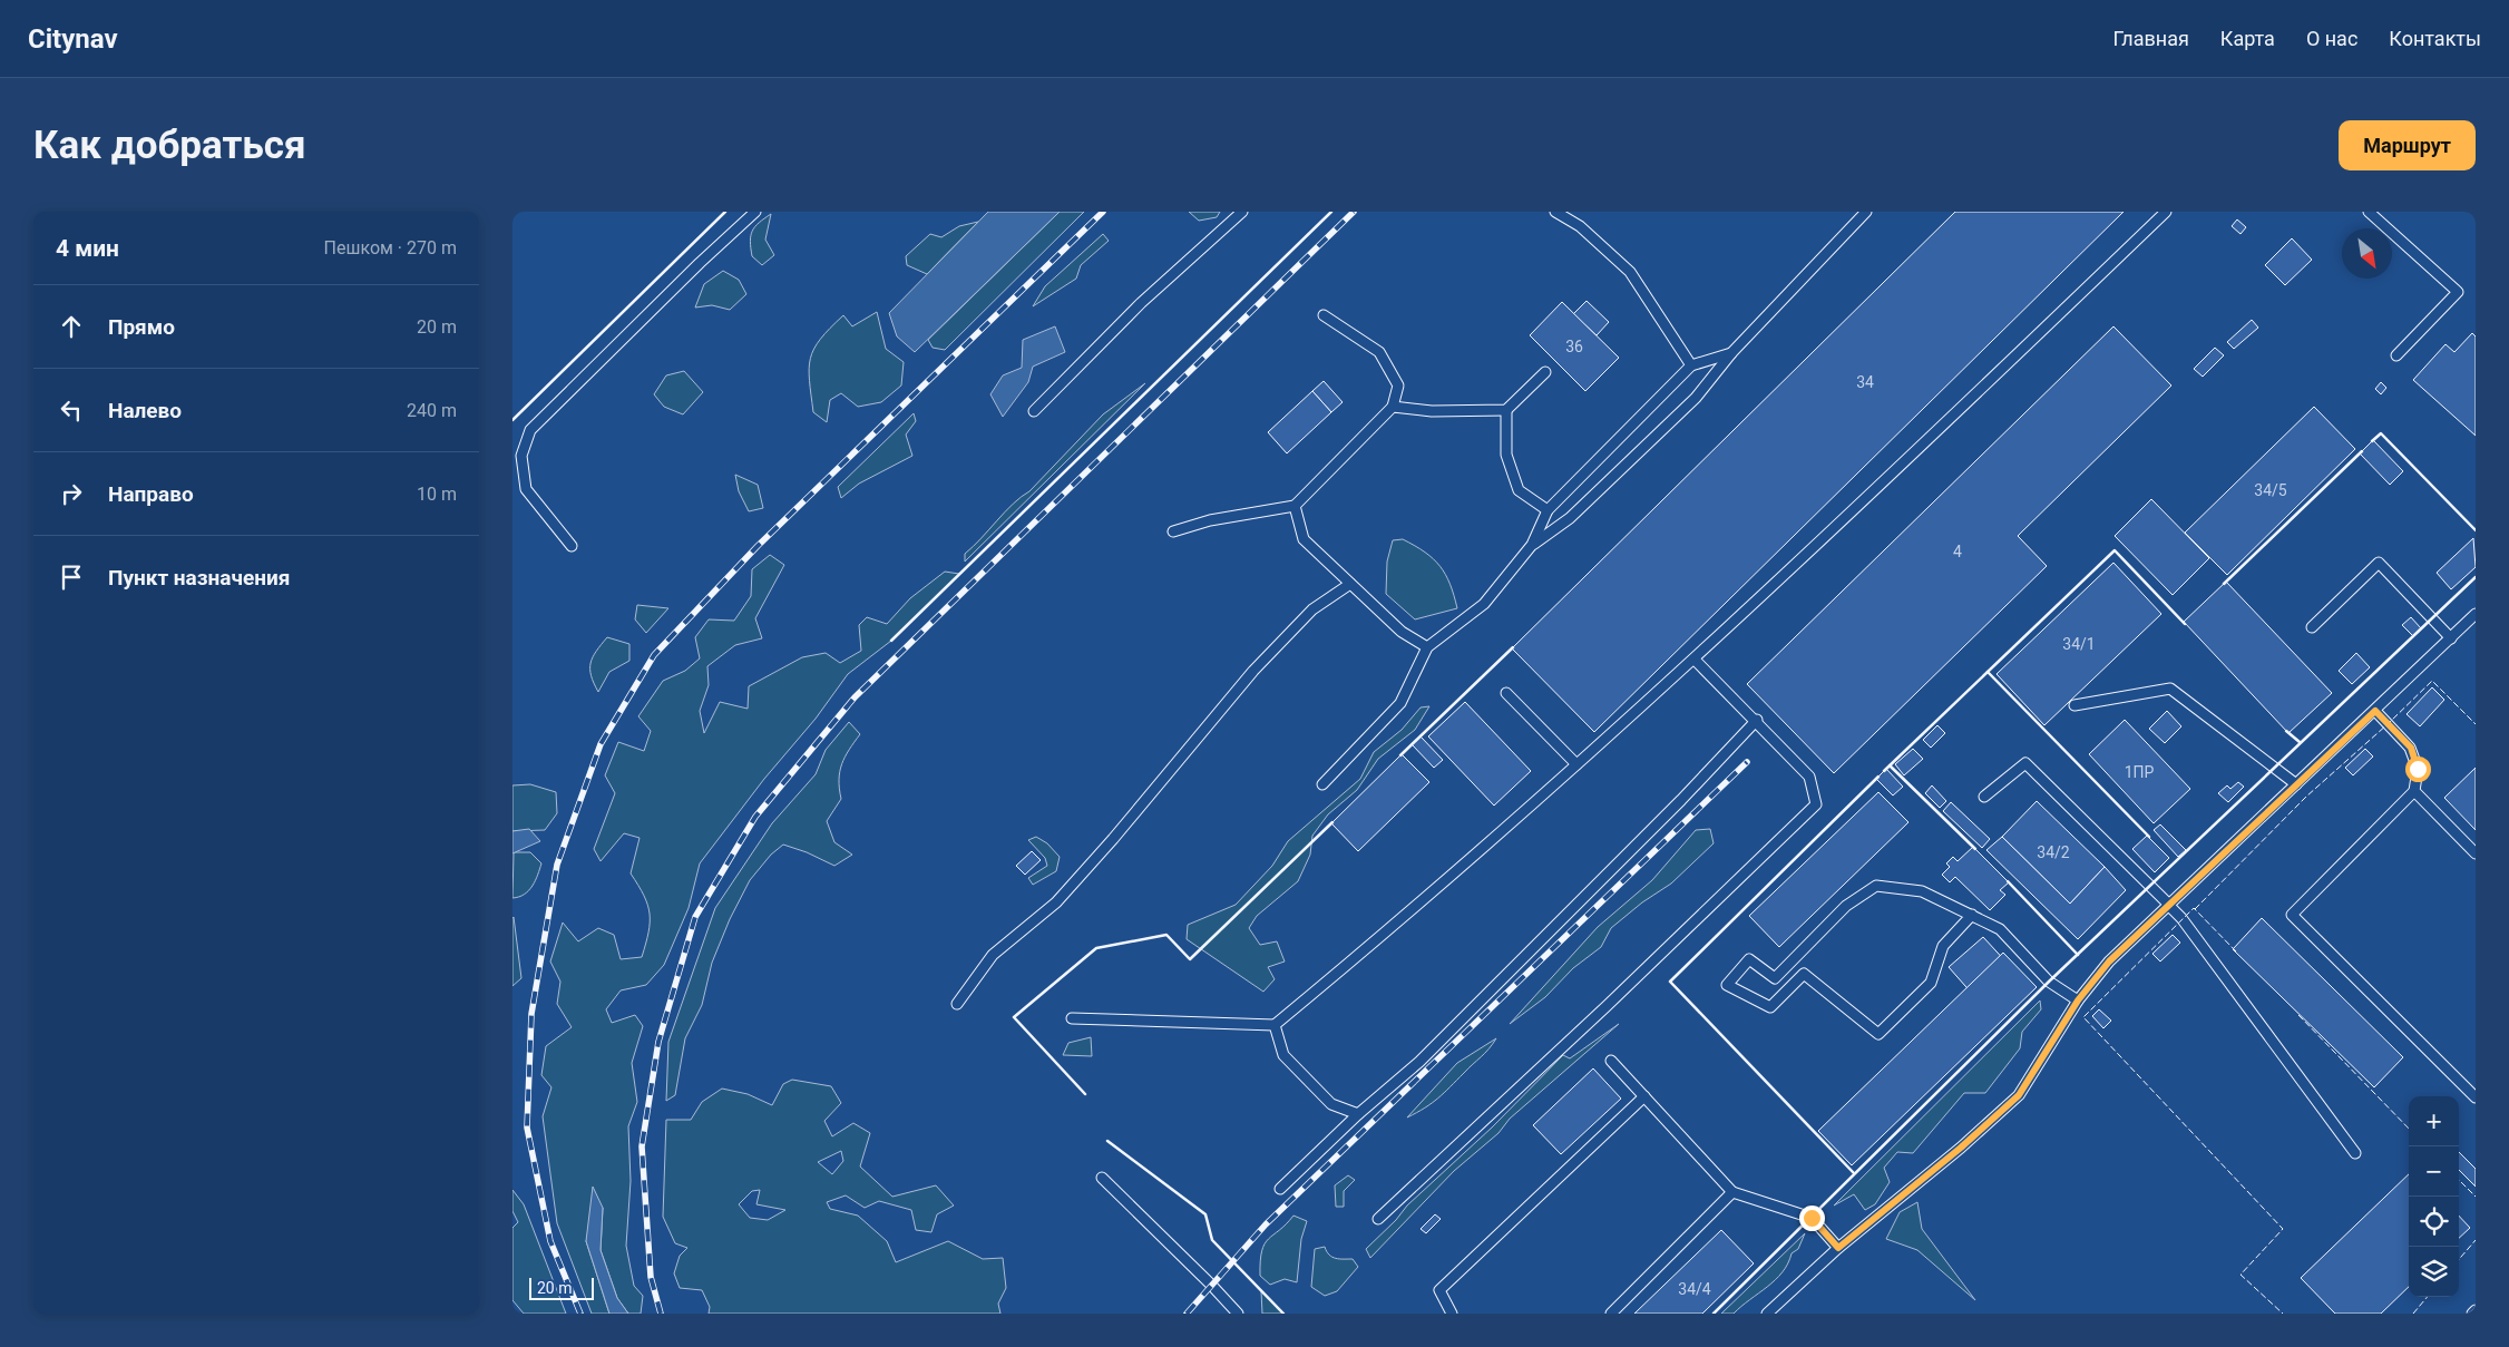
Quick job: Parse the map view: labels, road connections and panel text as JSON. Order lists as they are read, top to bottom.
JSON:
{
  "house_numbers": [
    "36",
    "34",
    "34/5",
    "4",
    "34/1",
    "1ПР",
    "34/2",
    "34/4"
  ],
  "scale_bar": "20 m",
  "north": "bottom right",
  "page": {
    "header": "Citynav",
    "nav": [
      "Главная",
      "Карта",
      "О нас",
      "Контакты"
    ],
    "buttons": "Маршрут",
    "title": "Как добраться",
    "heading": ["4 мин", "Пешком · 270 m"],
    "list": [
      ["Прямо", "20 m"],
      ["Налево", "240 m"],
      ["Направо", "10 m"],
      "Пункт назначения"
    ],
    "map_buttons": ["+", "−"],
    "scale": "20 m"
  }
}
